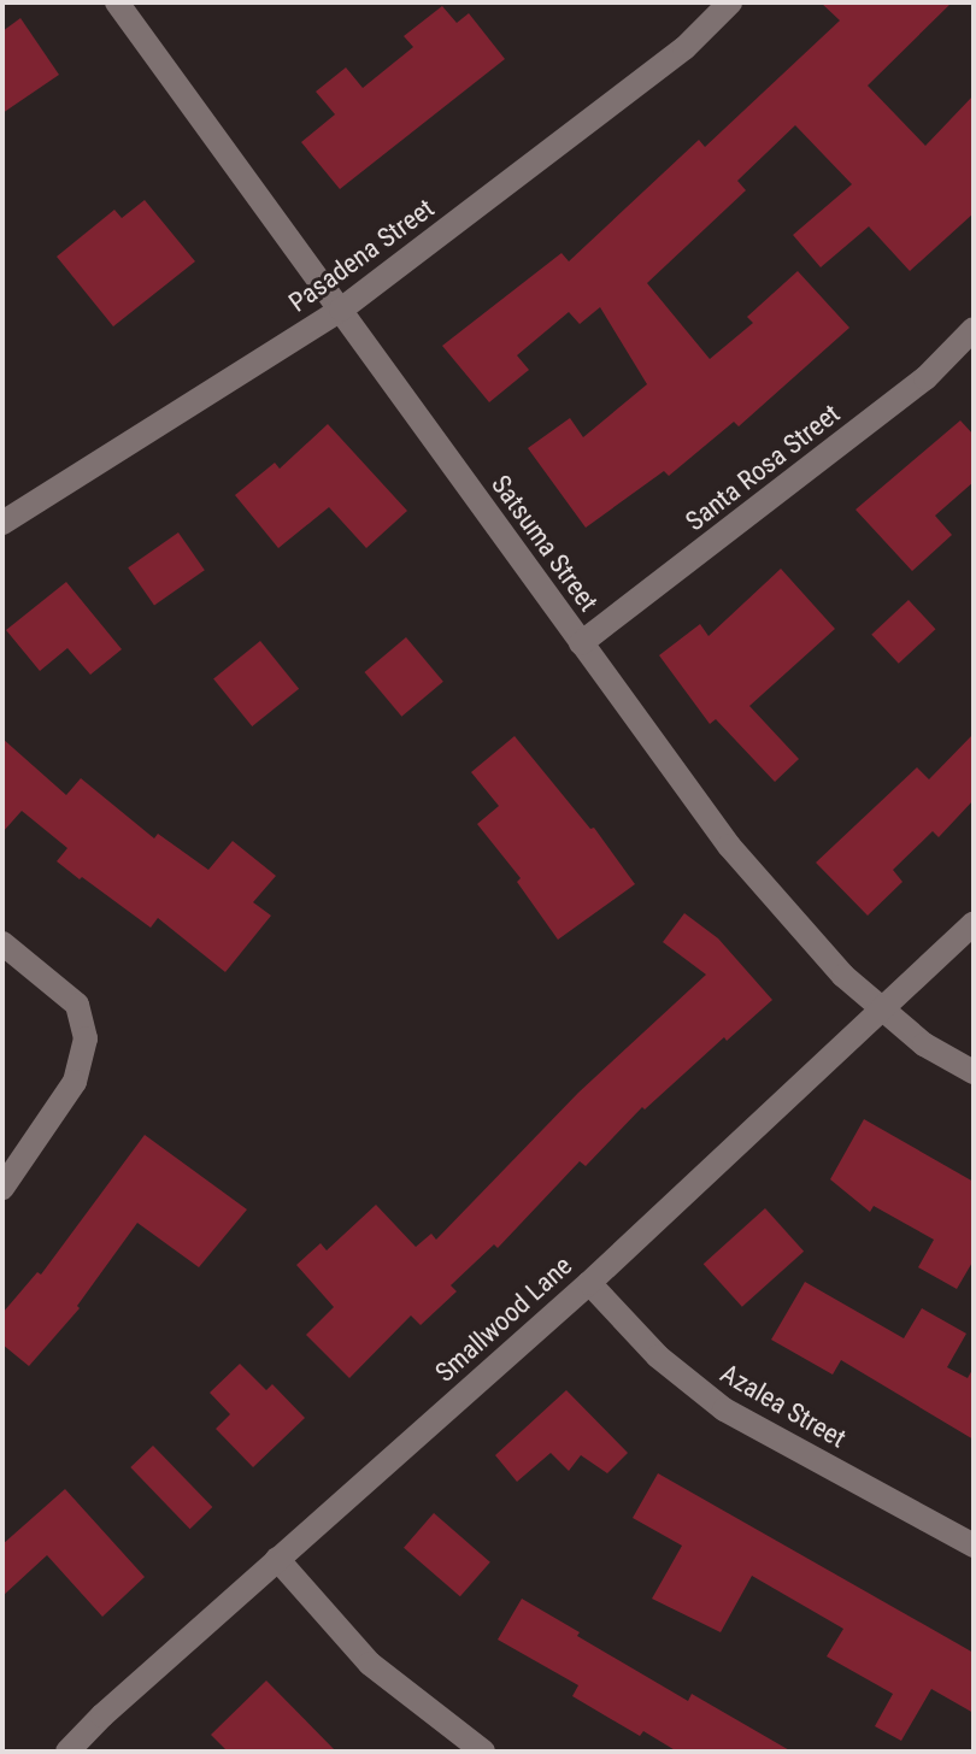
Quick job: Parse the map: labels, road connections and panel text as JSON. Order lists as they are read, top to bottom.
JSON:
{
  "streets": {
    "street": [
      "Pasadena Street",
      "Santa Rosa Street",
      "Satsuma Street",
      "Smallwood Lane",
      "Azalea Street"
    ]
  },
  "crossings": [
    ["Pasadena Street", "Satsuma Street"],
    ["Santa Rosa Street", "Satsuma Street"],
    ["Satsuma Street", "Smallwood Lane"],
    ["Smallwood Lane", "Azalea Street"]
  ]
}
